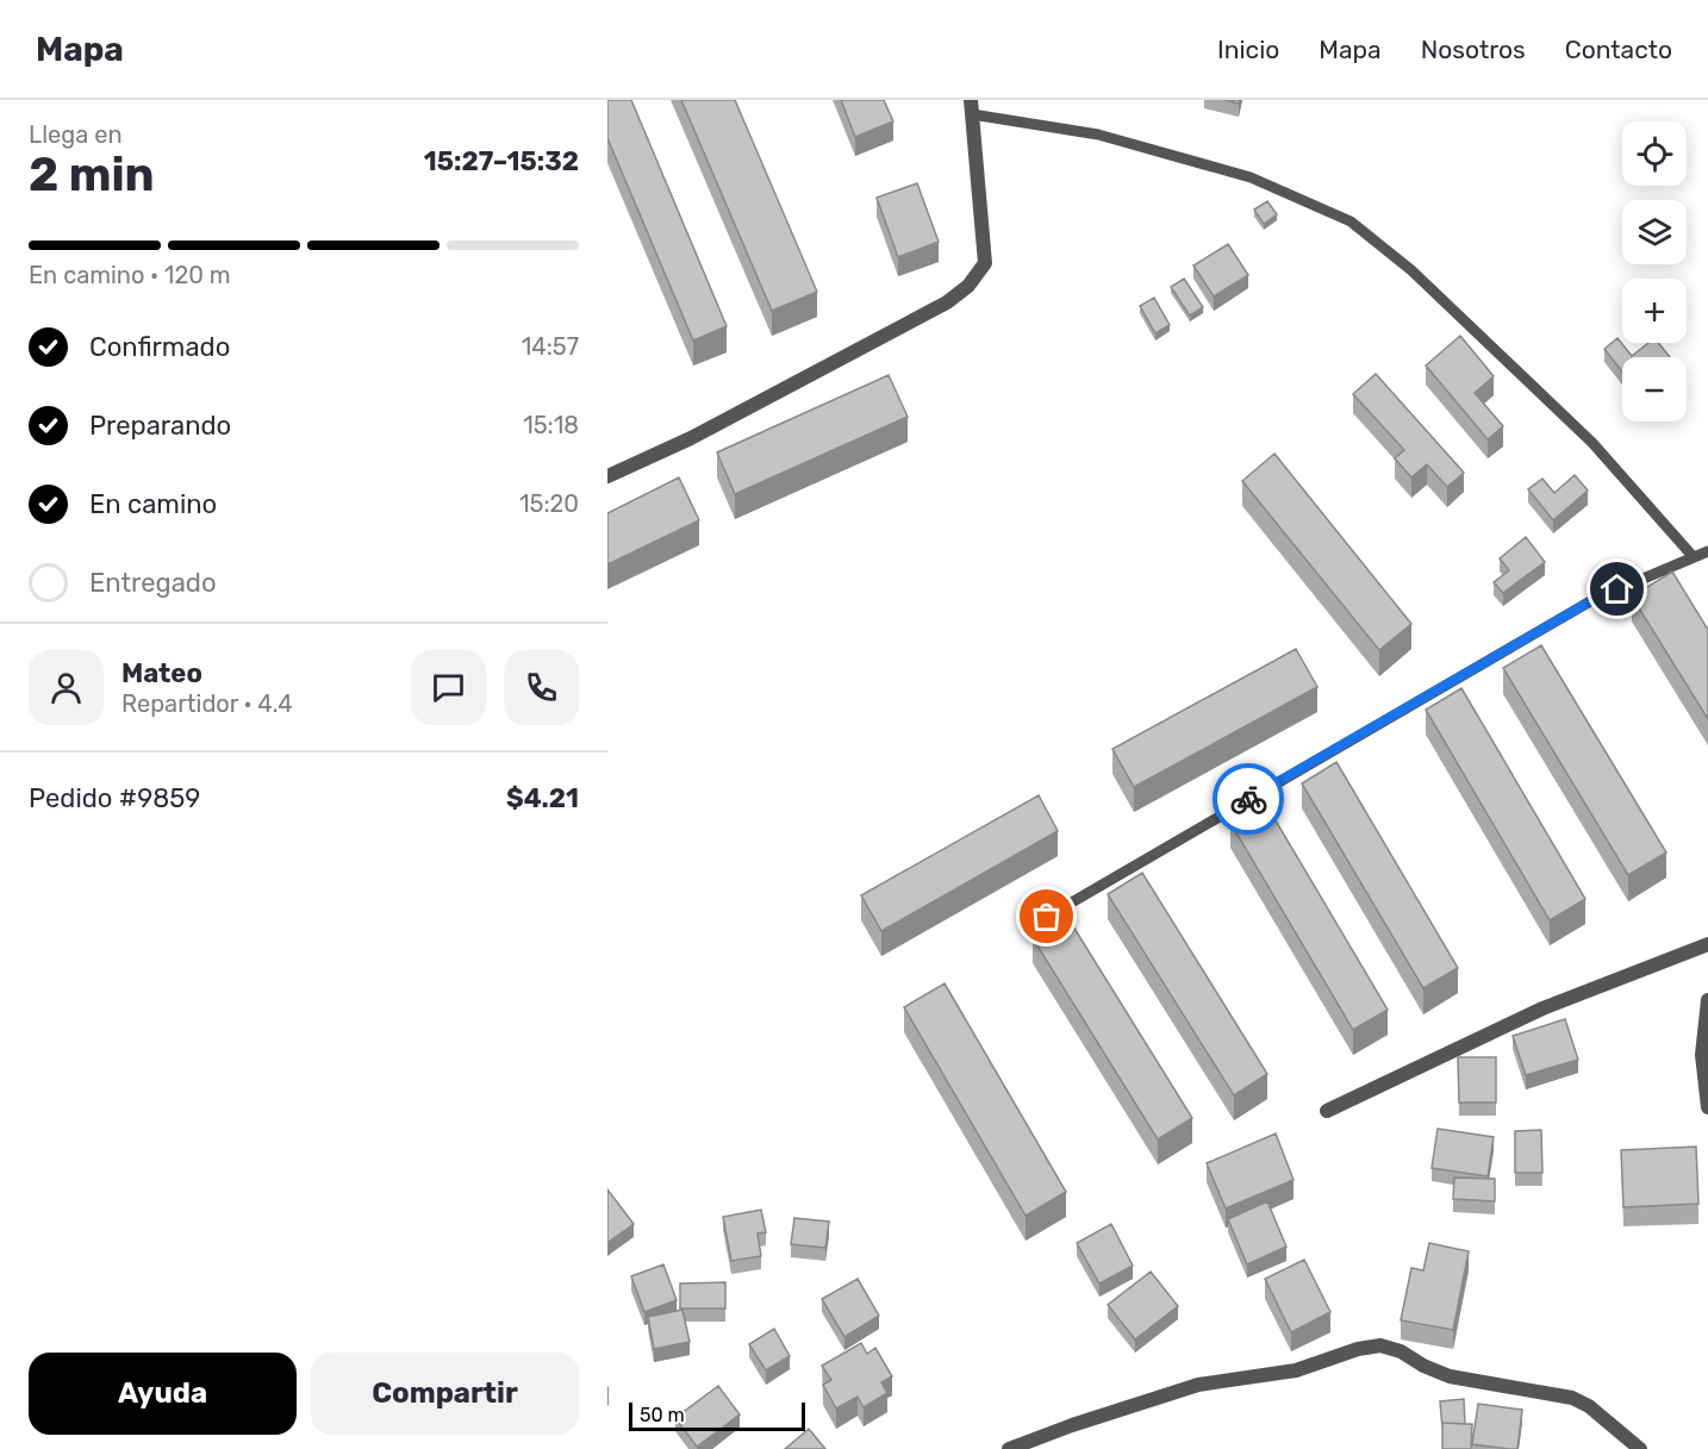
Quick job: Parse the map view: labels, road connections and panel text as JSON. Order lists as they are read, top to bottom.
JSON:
{
  "scale_bar": "50 m",
  "page": {
    "header": "Mapa",
    "nav": [
      "Inicio",
      "Mapa",
      "Nosotros",
      "Contacto"
    ],
    "heading": ["2 min", "Llega en", "15:27–15:32"],
    "panel": [
      "Mateo",
      "Repartidor · 4.4",
      "Pedido #9859",
      "$4.21"
    ],
    "map_buttons": ["+", "−"],
    "bar": "En camino · 120 m",
    "list": [
      ["Confirmado", "14:57"],
      ["Preparando", "15:18"],
      ["En camino", "15:20"],
      "Entregado"
    ],
    "buttons": ["Ayuda", "Compartir"],
    "scale": "50 m"
  }
}
